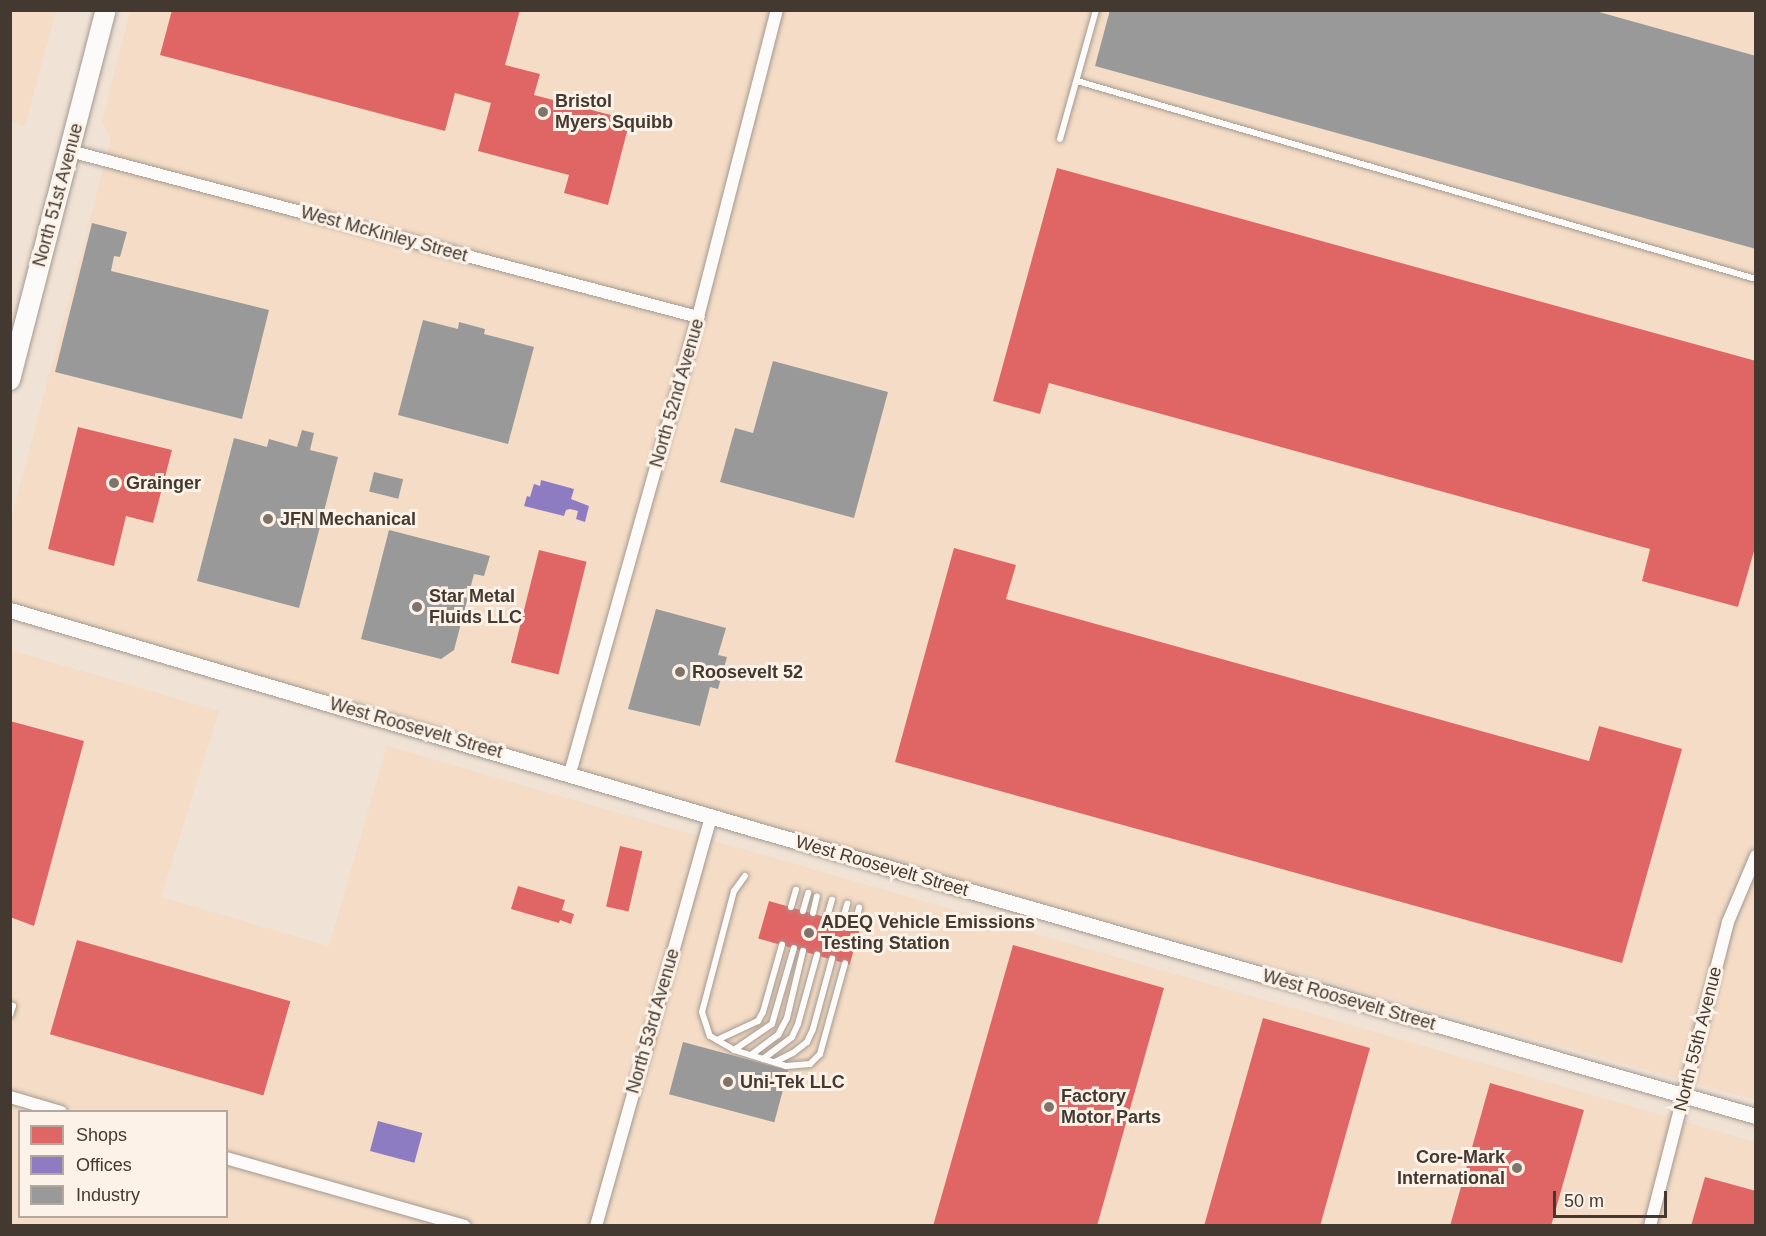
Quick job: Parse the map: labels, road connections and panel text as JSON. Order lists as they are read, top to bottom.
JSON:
{
  "streets": {
    "main road": ["North 51st Avenue"],
    "street": [
      "West McKinley Street",
      "North 52nd Avenue",
      "West Roosevelt Street",
      "North 53rd Avenue",
      "North 55th Avenue"
    ]
  },
  "crossings": [
    ["North 51st Avenue", "West McKinley Street"],
    ["West McKinley Street", "North 52nd Avenue"],
    ["North 52nd Avenue", "West Roosevelt Street"],
    ["West Roosevelt Street", "North 53rd Avenue"],
    ["West Roosevelt Street", "North 55th Avenue"]
  ],
  "places": [
    "Bristol Myers Squibb",
    "Grainger",
    "JFN Mechanical",
    "Star Metal Fluids LLC",
    "Roosevelt 52",
    "ADEQ Vehicle Emissions Testing Station",
    "Uni-Tek LLC",
    "Factory Motor Parts",
    "Core-Mark International"
  ],
  "legend": ["Shops", "Offices", "Industry"],
  "scale_bar": "50 m"
}
